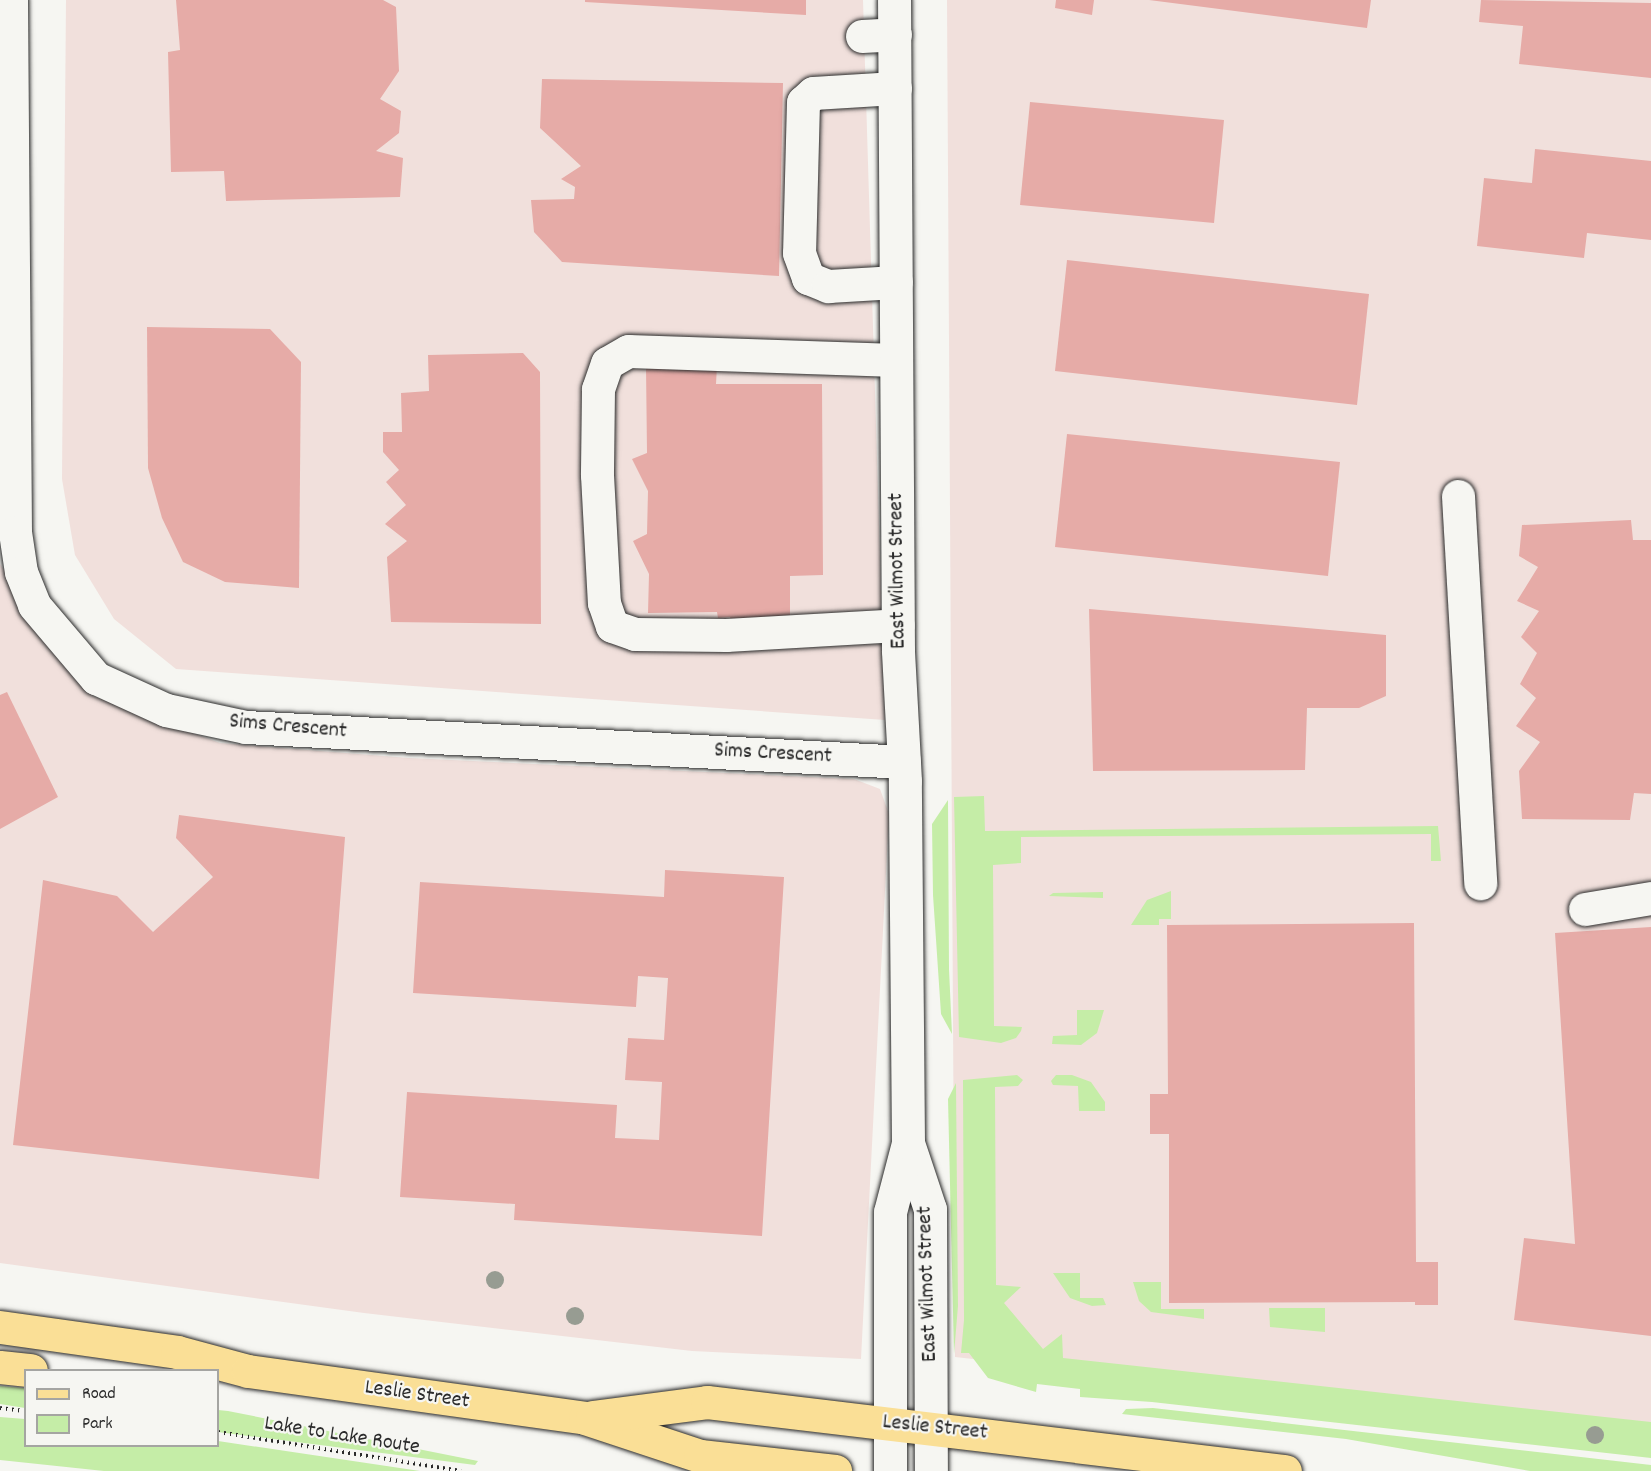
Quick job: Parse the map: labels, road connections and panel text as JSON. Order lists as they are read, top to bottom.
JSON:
{
  "streets": {
    "main road": ["Leslie Street"],
    "street": ["East Wilmot Street", "Sims Crescent"],
    "path": ["Lake to Lake Route"]
  },
  "crossings": [
    ["East Wilmot Street", "Sims Crescent"],
    ["East Wilmot Street", "Leslie Street"]
  ],
  "legend": ["Road", "Park"]
}
